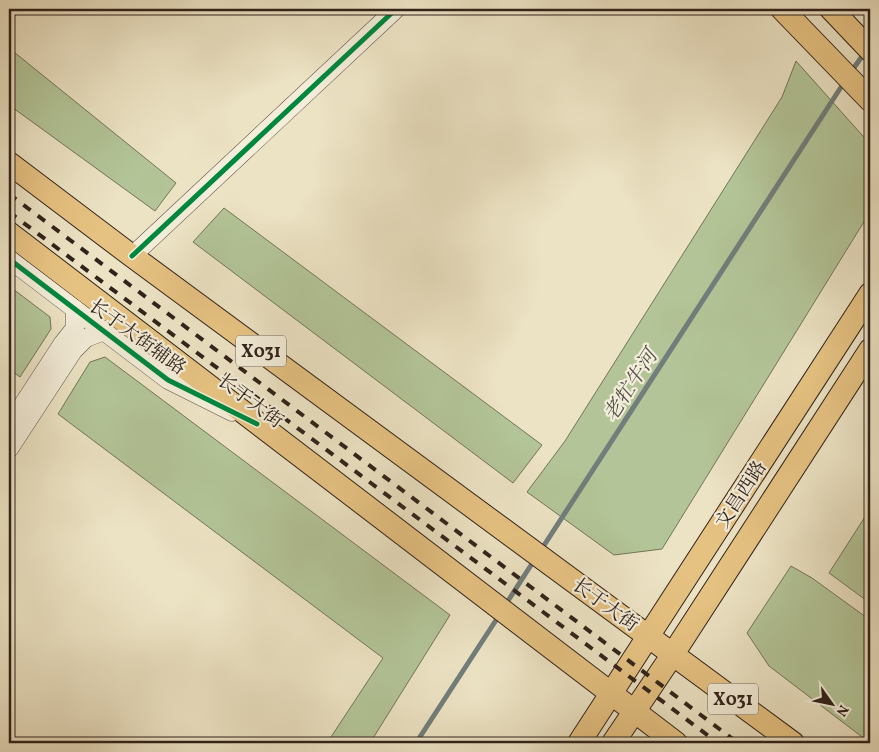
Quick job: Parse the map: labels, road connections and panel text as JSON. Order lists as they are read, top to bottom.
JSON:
{
  "streets": {
    "main road": ["X031", "长于大街", "文昌西路"],
    "street": ["长于大街辅路"]
  },
  "crossings": [
    ["长于大街辅路", "长于大街"],
    ["长于大街", "文昌西路"]
  ],
  "water": ["老牤牛河"],
  "north": "bottom right"
}
